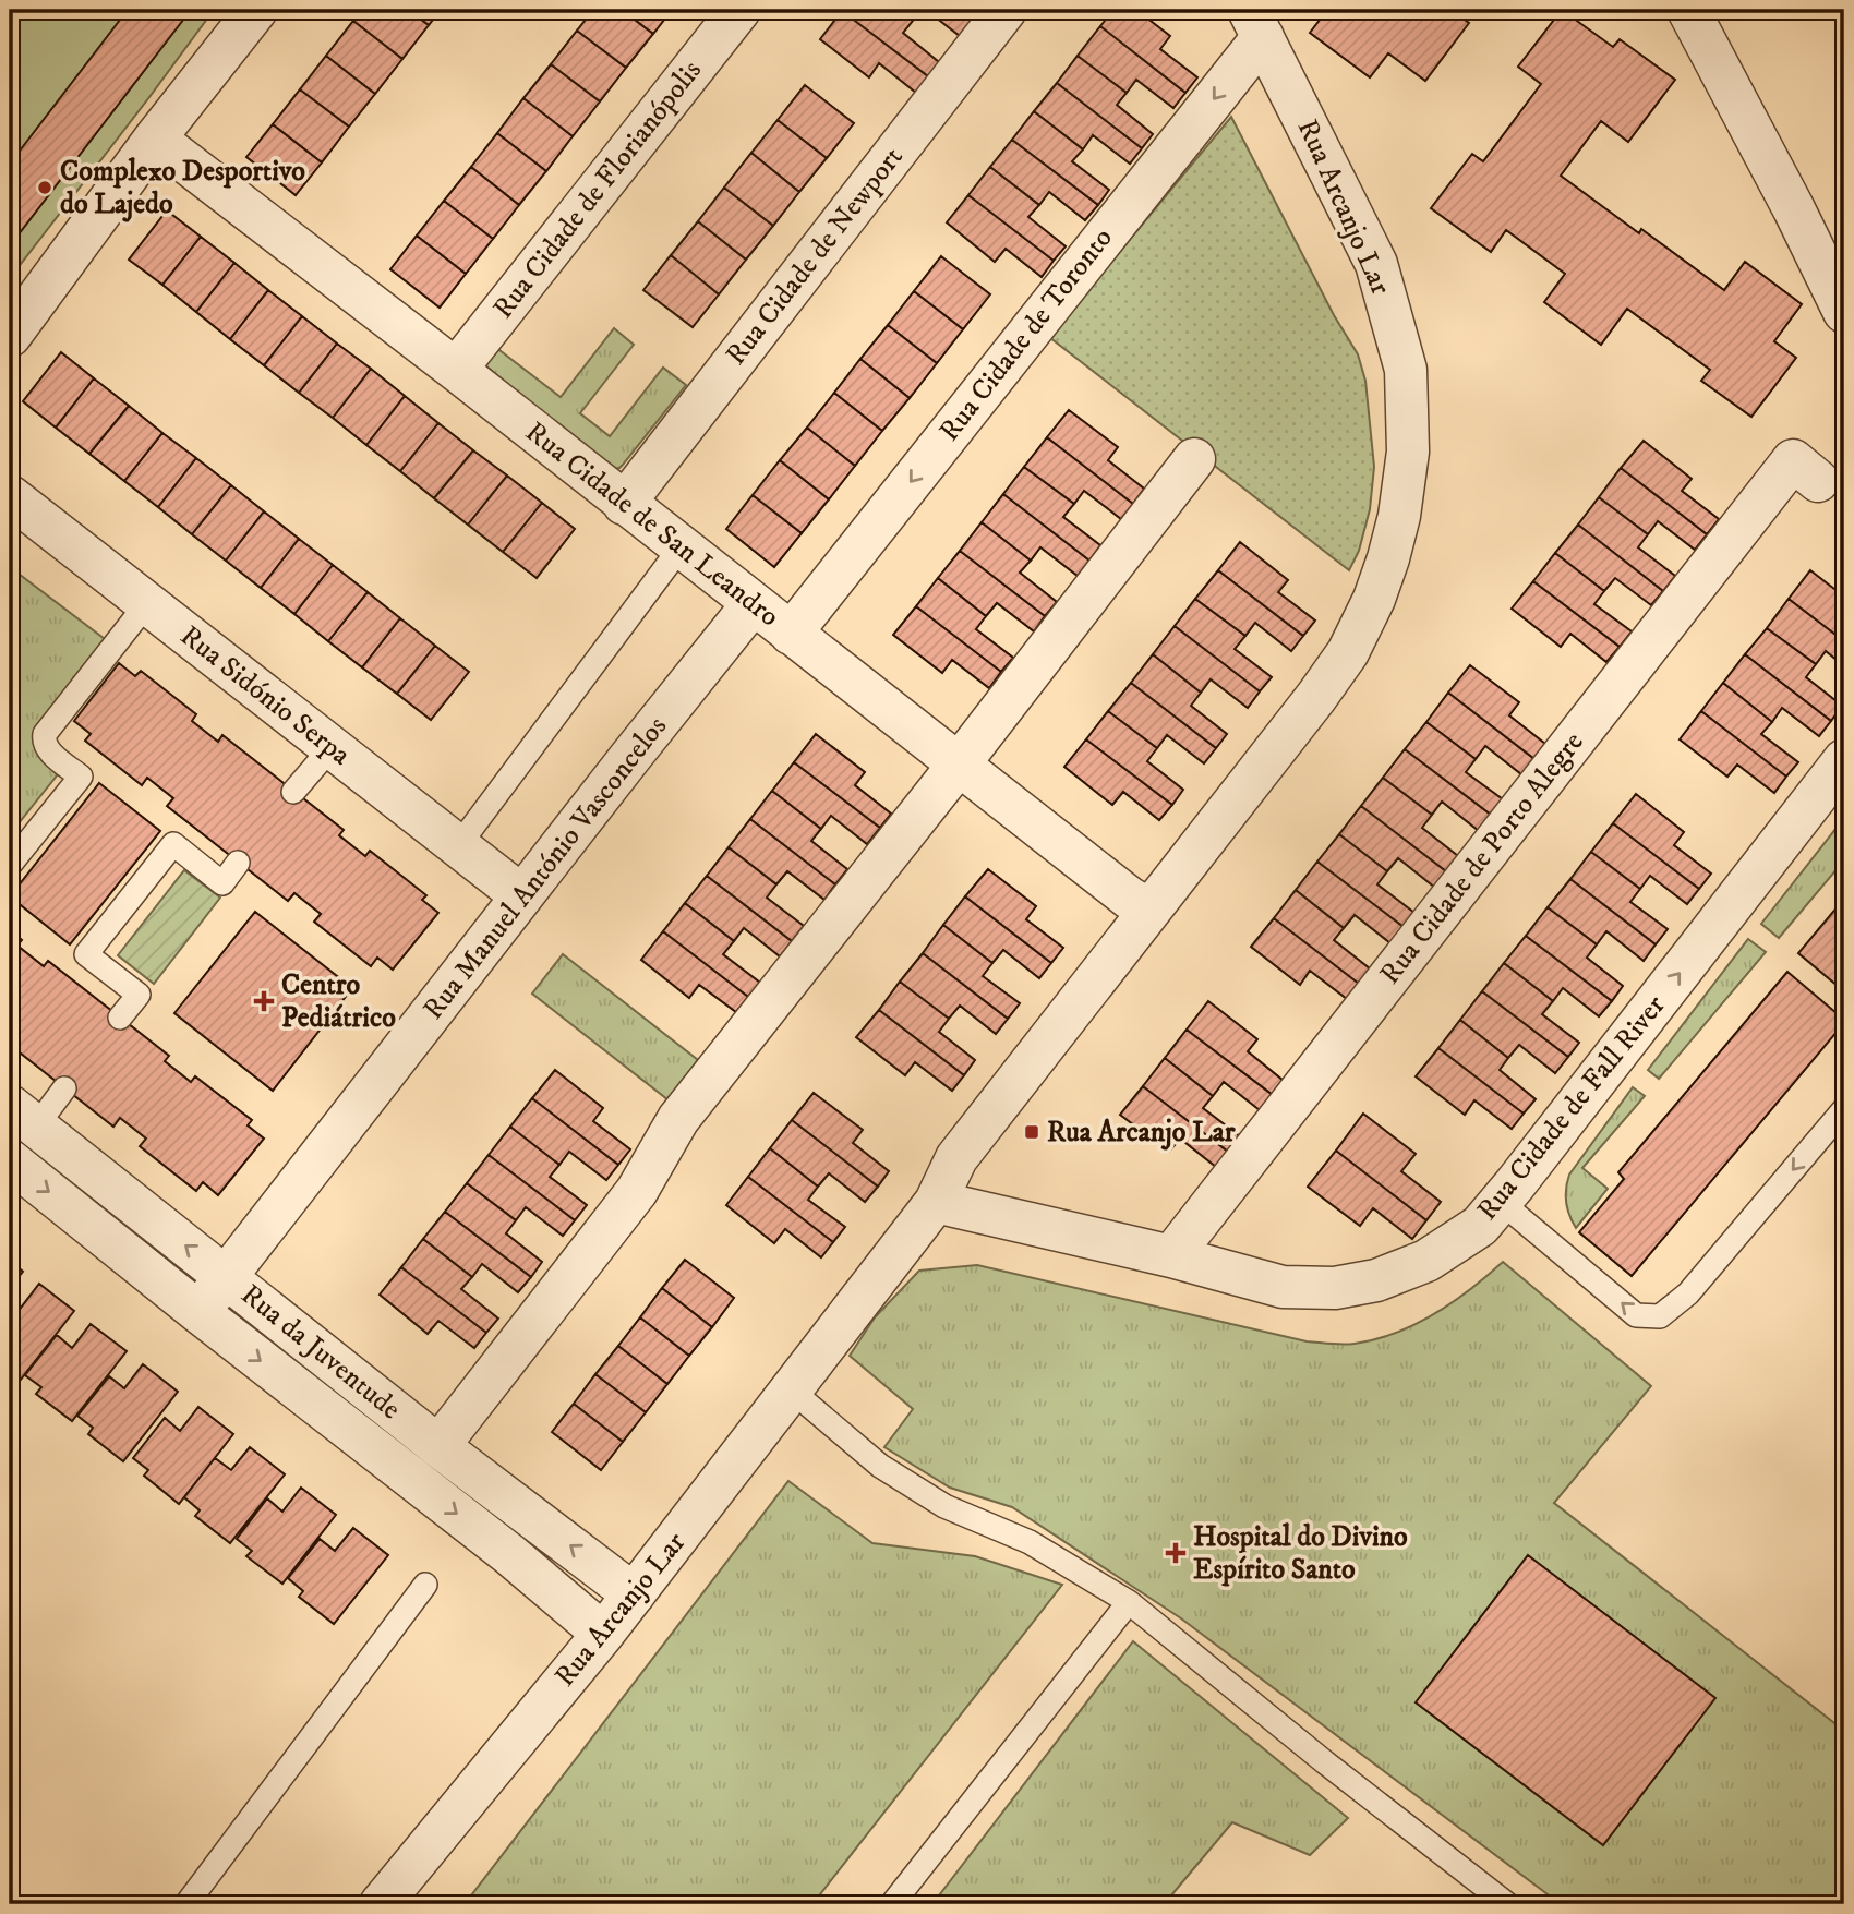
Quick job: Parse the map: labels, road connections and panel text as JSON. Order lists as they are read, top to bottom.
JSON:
{
  "streets": {
    "street": [
      "Rua Cidade de Florianópolis",
      "Rua Arcanjo Lar",
      "Rua Cidade de Newport",
      "Rua Cidade de Toronto",
      "Rua Cidade de San Leandro",
      "Rua Sidónio Serpa",
      "Rua Cidade de Porto Alegre",
      "Rua Manuel António Vasconcelos",
      "Rua Cidade de Fall River",
      "Rua da Juventude"
    ]
  },
  "crossings": [
    ["Rua Cidade de Florianópolis", "Rua Cidade de San Leandro"],
    ["Rua Arcanjo Lar", "Rua Cidade de Toronto"],
    ["Rua Arcanjo Lar", "Rua Cidade de San Leandro"],
    ["Rua Arcanjo Lar", "Rua Cidade de Fall River"],
    ["Rua Arcanjo Lar", "Rua da Juventude"],
    ["Rua Cidade de Newport", "Rua Cidade de San Leandro"],
    ["Rua Cidade de Toronto", "Rua Cidade de San Leandro"],
    ["Rua Cidade de San Leandro", "Rua Manuel António Vasconcelos"],
    ["Rua Sidónio Serpa", "Rua Manuel António Vasconcelos"],
    ["Rua Cidade de Porto Alegre", "Rua Cidade de Fall River"],
    ["Rua Manuel António Vasconcelos", "Rua da Juventude"]
  ],
  "one_way": ["Rua Cidade de Fall River"],
  "places": {
    "other": ["Complexo Desportivo do Lajedo"],
    "health": ["Centro Pediátrico", "Hospital do Divino Espírito Santo"],
    "transit": ["Rua Arcanjo Lar"]
  }
}
